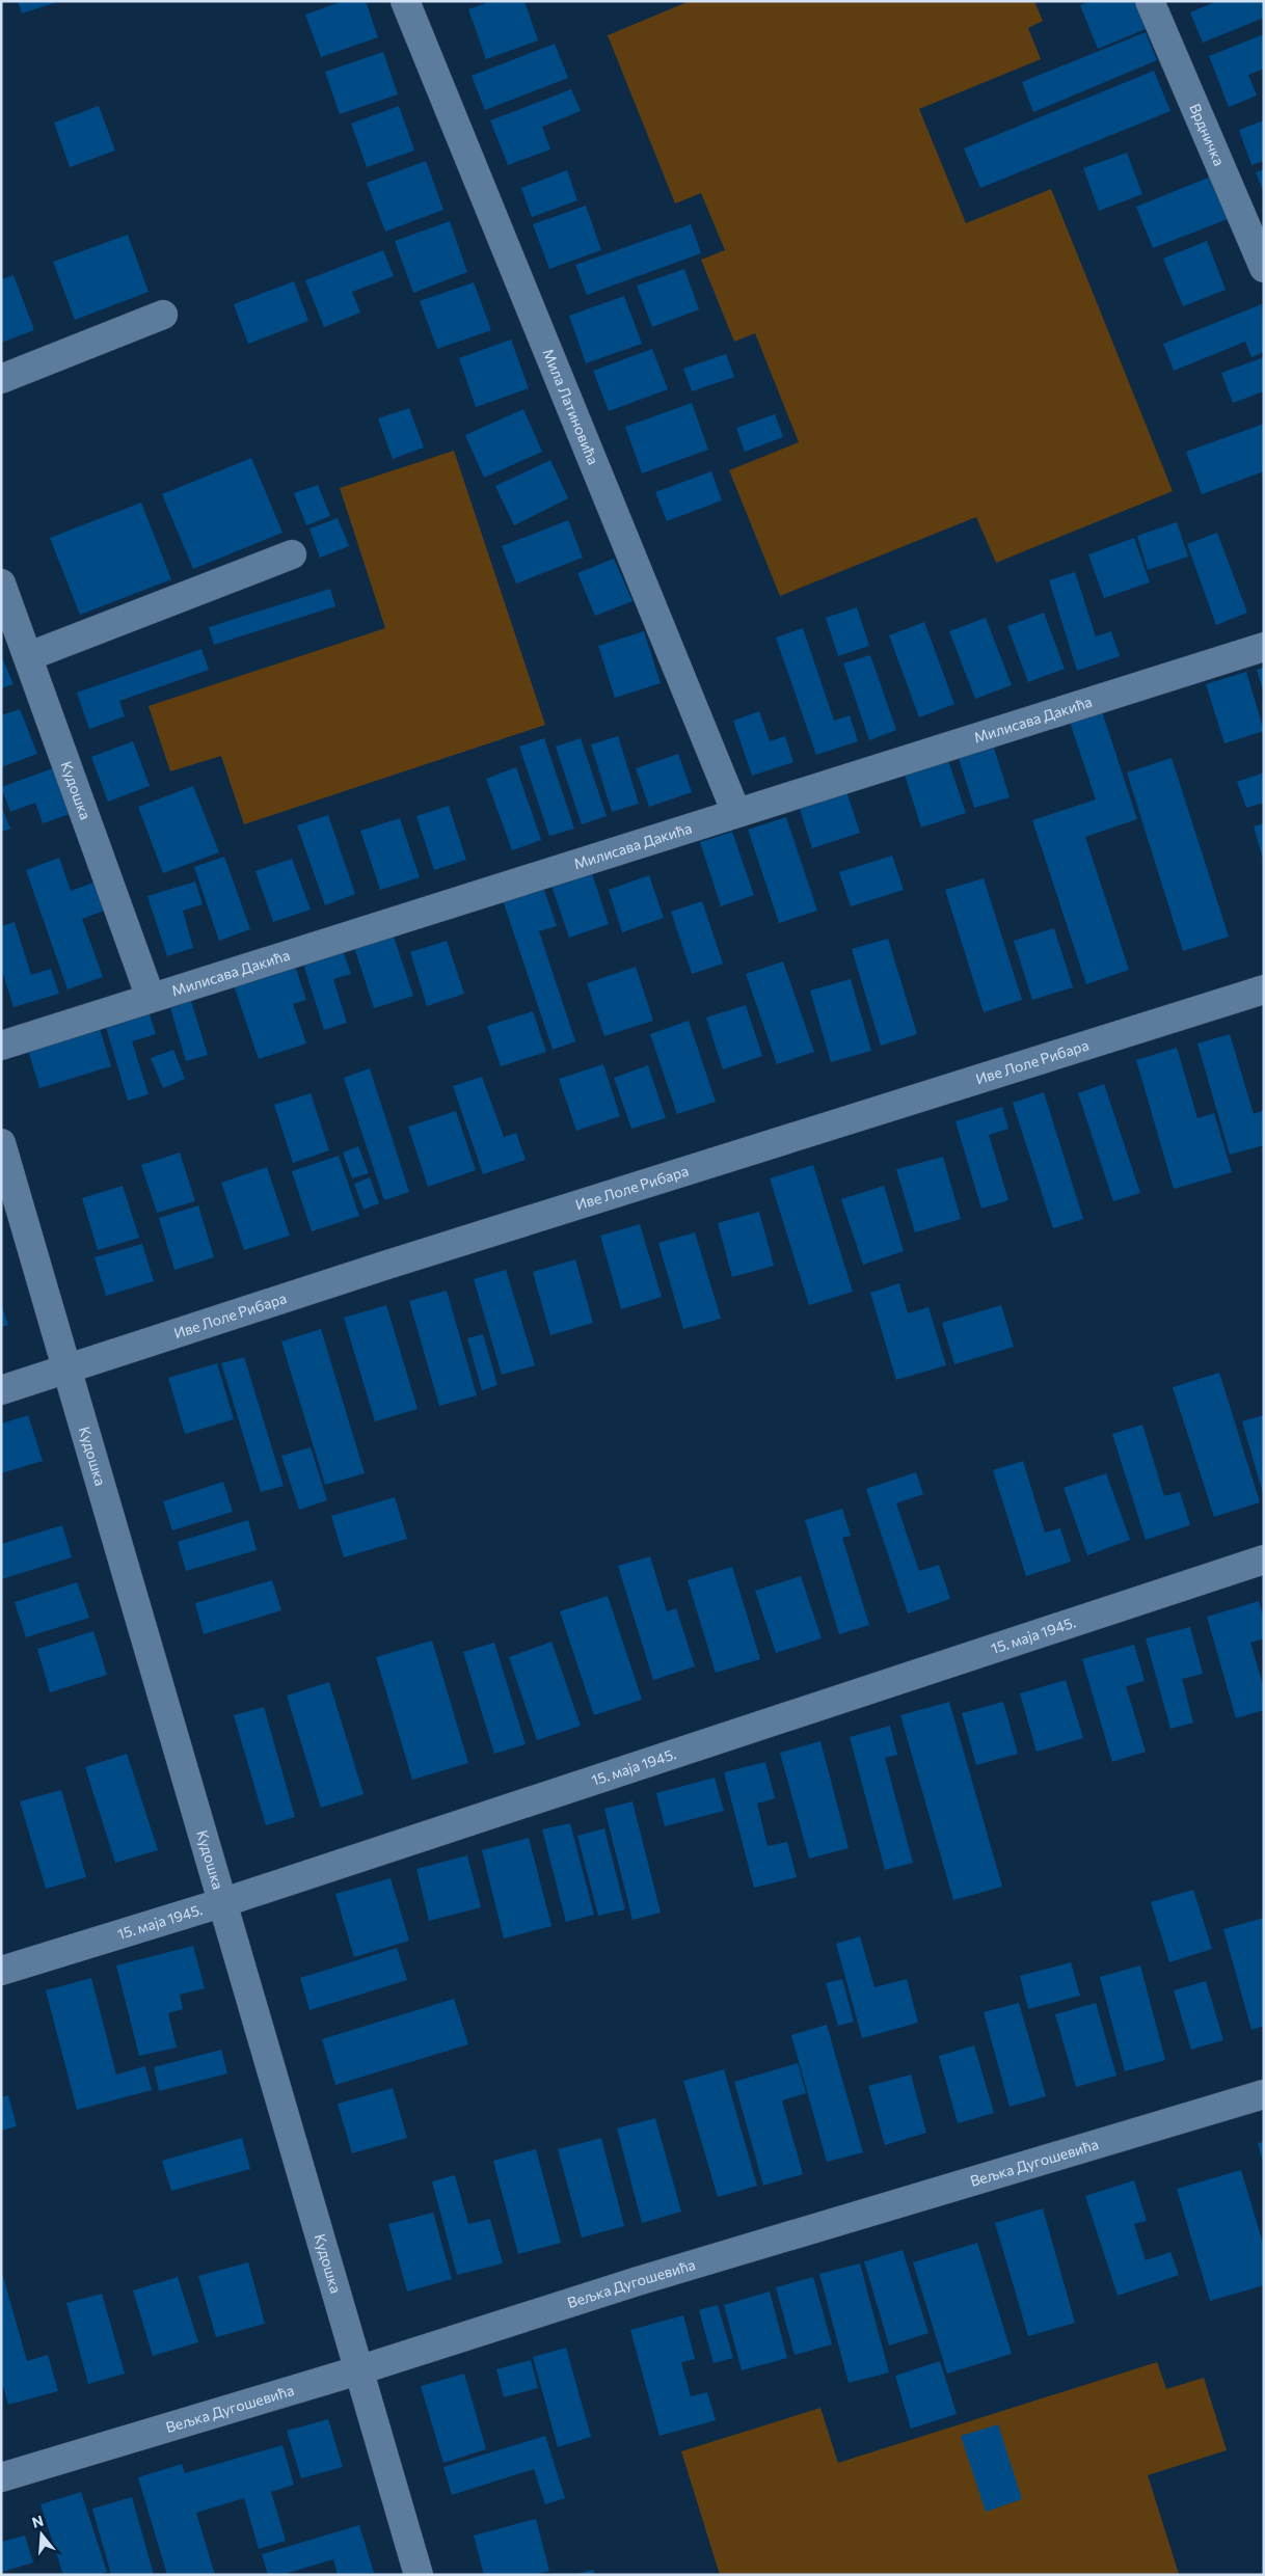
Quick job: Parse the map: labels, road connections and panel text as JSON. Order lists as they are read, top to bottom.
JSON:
{
  "streets": {
    "street": [
      "Врдничка",
      "Мила Латиновића",
      "Милисава Дакића",
      "Кудошка",
      "Иве Лоле Рибара",
      "15. маја 1945.",
      "Вељка Дугошевића"
    ]
  },
  "crossings": [
    ["Мила Латиновића", "Милисава Дакића"],
    ["Милисава Дакића", "Кудошка"],
    ["Кудошка", "Иве Лоле Рибара"],
    ["Кудошка", "15. маја 1945."],
    ["Кудошка", "Вељка Дугошевића"]
  ],
  "north": "top"
}
